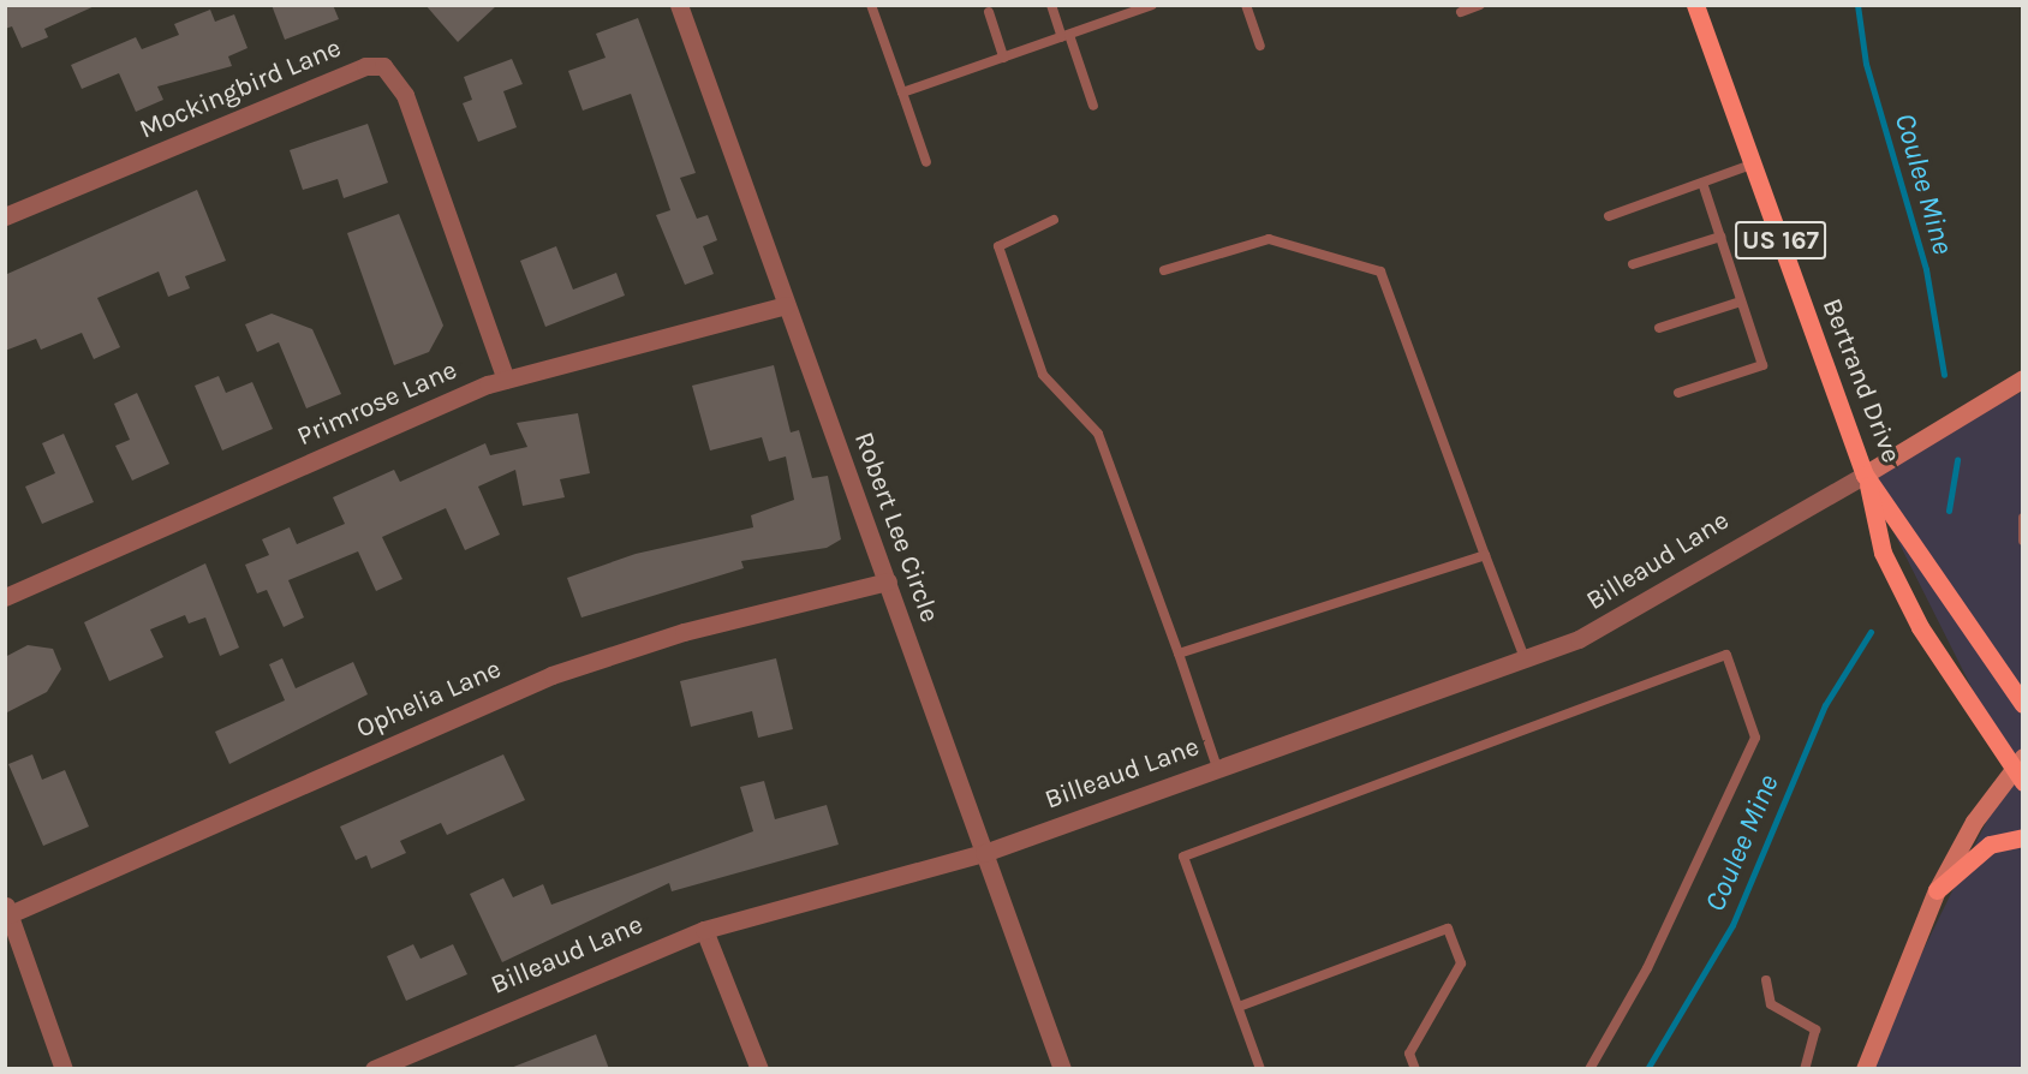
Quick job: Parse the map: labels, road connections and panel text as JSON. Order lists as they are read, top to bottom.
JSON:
{
  "streets": {
    "main road": ["US 167", "Bertrand Drive"],
    "street": [
      "Mockingbird Lane",
      "Primrose Lane",
      "Robert Lee Circle",
      "Billeaud Lane",
      "Ophelia Lane"
    ]
  },
  "crossings": [
    ["Mockingbird Lane", "Primrose Lane"],
    ["US 167", "Bertrand Drive"],
    ["US 167", "Billeaud Lane"],
    ["Bertrand Drive", "Billeaud Lane"],
    ["Primrose Lane", "Robert Lee Circle"],
    ["Robert Lee Circle", "Billeaud Lane"],
    ["Robert Lee Circle", "Ophelia Lane"]
  ],
  "water": ["Coulee Mine"]
}
